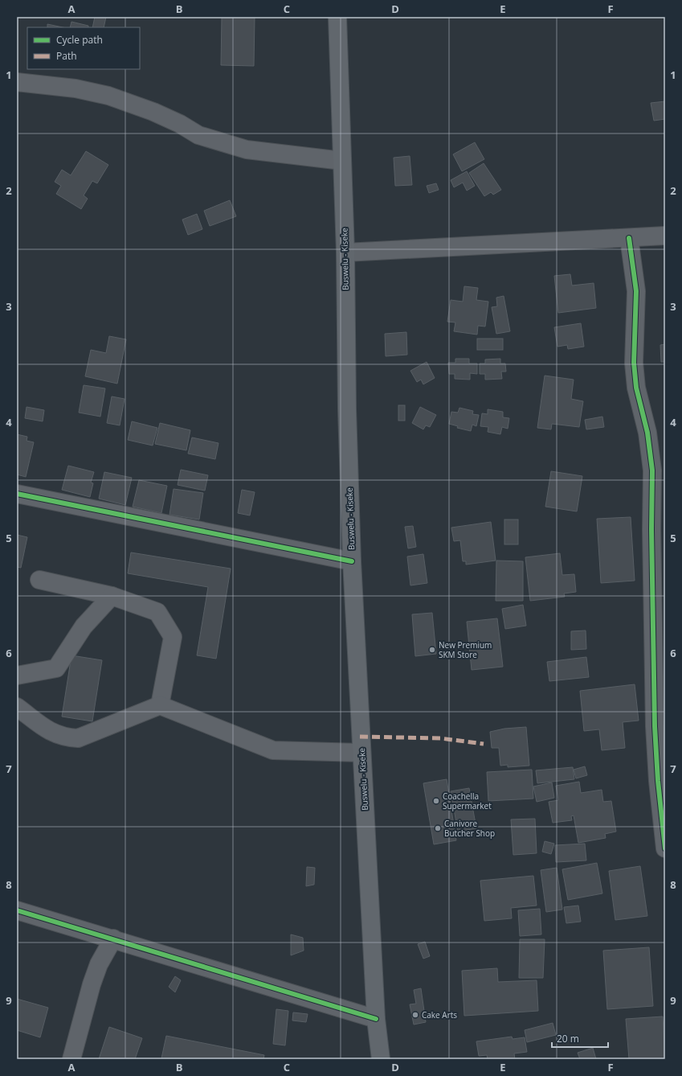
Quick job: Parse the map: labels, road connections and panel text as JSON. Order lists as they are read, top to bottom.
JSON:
{
  "streets": {
    "main road": ["Buswelu - Kiseke"]
  },
  "places": [
    "New Premium SKM Store",
    "Coachella Supermarket",
    "Canivore Butcher Shop",
    "Cake Arts"
  ],
  "legend": ["Cycle path", "Path"],
  "scale_bar": "20 m",
  "grid": {
    "columns": [
      "A",
      "B",
      "C",
      "D",
      "E",
      "F"
    ],
    "rows": [
      "1",
      "2",
      "3",
      "4",
      "5",
      "6",
      "7",
      "8",
      "9"
    ]
  }
}
